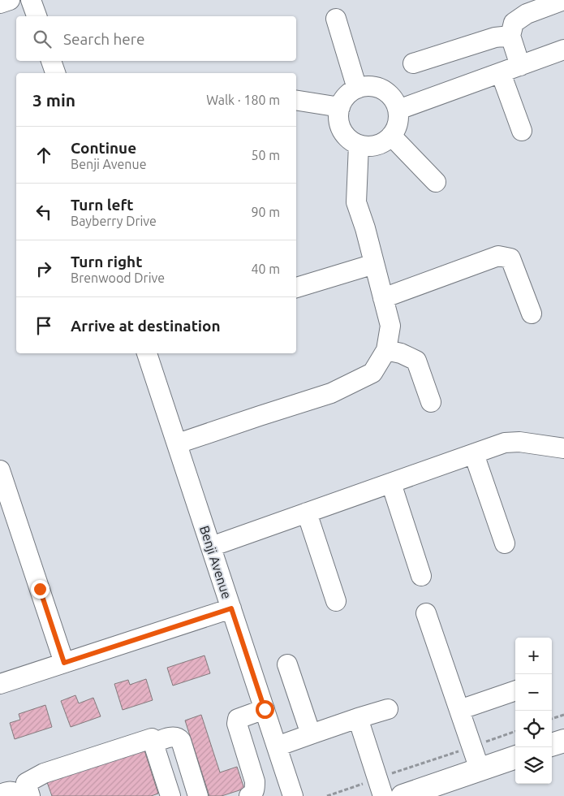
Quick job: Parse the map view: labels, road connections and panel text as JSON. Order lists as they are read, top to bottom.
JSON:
{
  "streets": {
    "street": ["Benji Avenue"]
  },
  "page": {
    "search": "Search here",
    "heading": ["3 min", "Walk · 180 m"],
    "list": [
      ["Continue", "Benji Avenue", "50 m"],
      ["Turn left", "Bayberry Drive", "90 m"],
      ["Turn right", "Brenwood Drive", "40 m"],
      "Arrive at destination"
    ],
    "map_buttons": ["+", "−"]
  }
}
